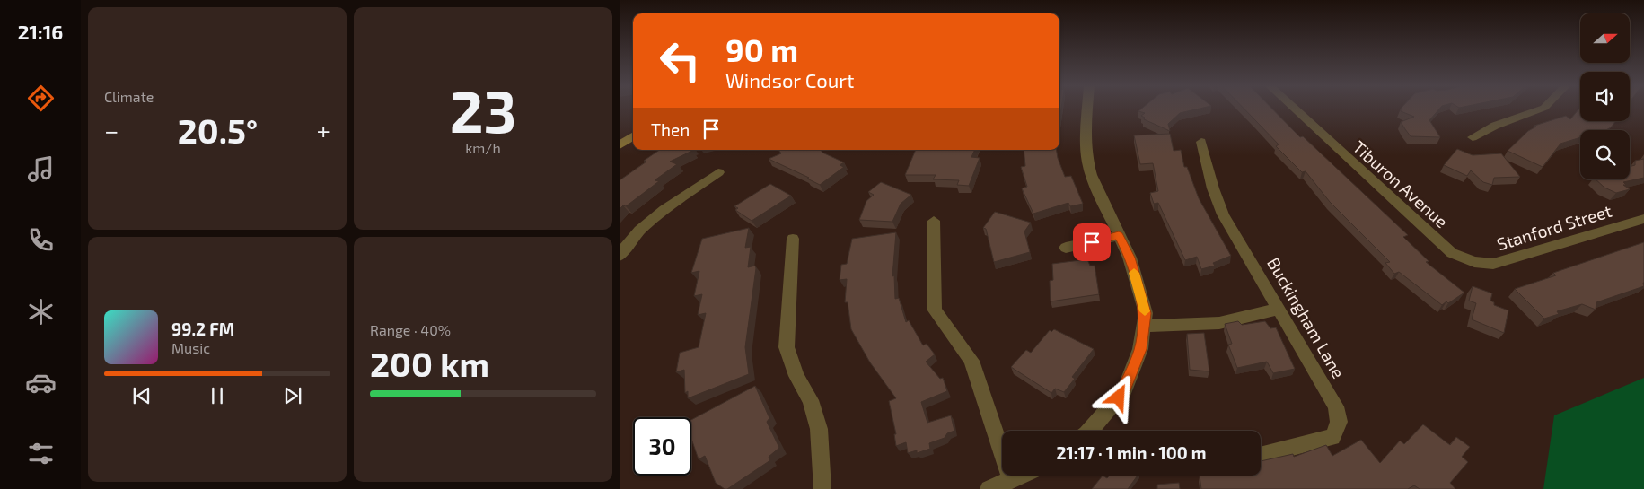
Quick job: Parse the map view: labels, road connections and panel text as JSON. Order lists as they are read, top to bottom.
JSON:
{
  "streets": {
    "street": ["Tiburon Avenue", "Stanford Street", "Buckingham Lane"]
  },
  "crossings": [
    ["Tiburon Avenue", "Stanford Street"]
  ],
  "north": "right",
  "page": {
    "tabs": "21:16",
    "tile": [
      "Climate",
      ["23", "km/h"],
      ["Range · 40%", "200 km"]
    ],
    "turn": ["90 m", "Windsor Court"],
    "then": "Then",
    "heat": ["−", "20.5°", "+"],
    "song": ["99.2 FM", "Music"],
    "limit": "30",
    "trip": "21:17 · 1 min · 100 m"
  }
}
